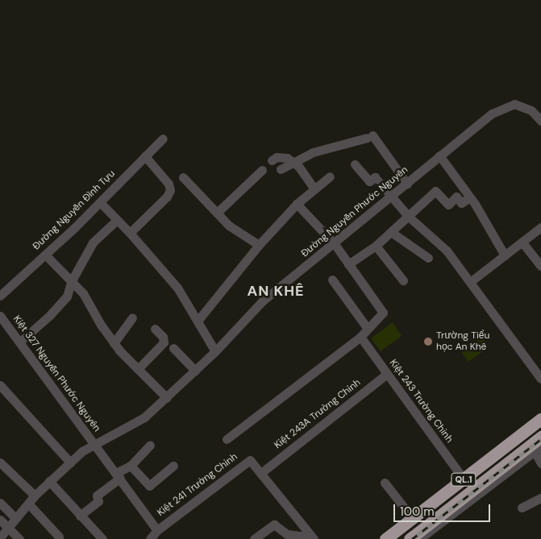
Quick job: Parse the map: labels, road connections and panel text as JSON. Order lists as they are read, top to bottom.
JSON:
{
  "streets": {
    "highway": ["QL.1"],
    "street": [
      "Đường Nguyễn Đình Tựu",
      "Đường Nguyễn Phước Nguyên",
      "Kiệt 327 Nguyễn Phước Nguyên",
      "Kiệt 243 Trường Chinh",
      "Kiệt 243A Trường Chinh",
      "Kiệt 241 Trường Chinh"
    ]
  },
  "crossings": [
    ["Đường Nguyễn Phước Nguyên", "Kiệt 327 Nguyễn Phước Nguyên"],
    ["Kiệt 327 Nguyễn Phước Nguyên", "Kiệt 241 Trường Chinh"],
    ["Kiệt 243 Trường Chinh", "Kiệt 243A Trường Chinh"],
    ["Kiệt 243 Trường Chinh", "QL.1"],
    ["Kiệt 243A Trường Chinh", "Kiệt 241 Trường Chinh"]
  ],
  "districts": ["AN KHÊ"],
  "places": ["Trường Tiểu học An Khê"],
  "scale_bar": "100 m"
}
